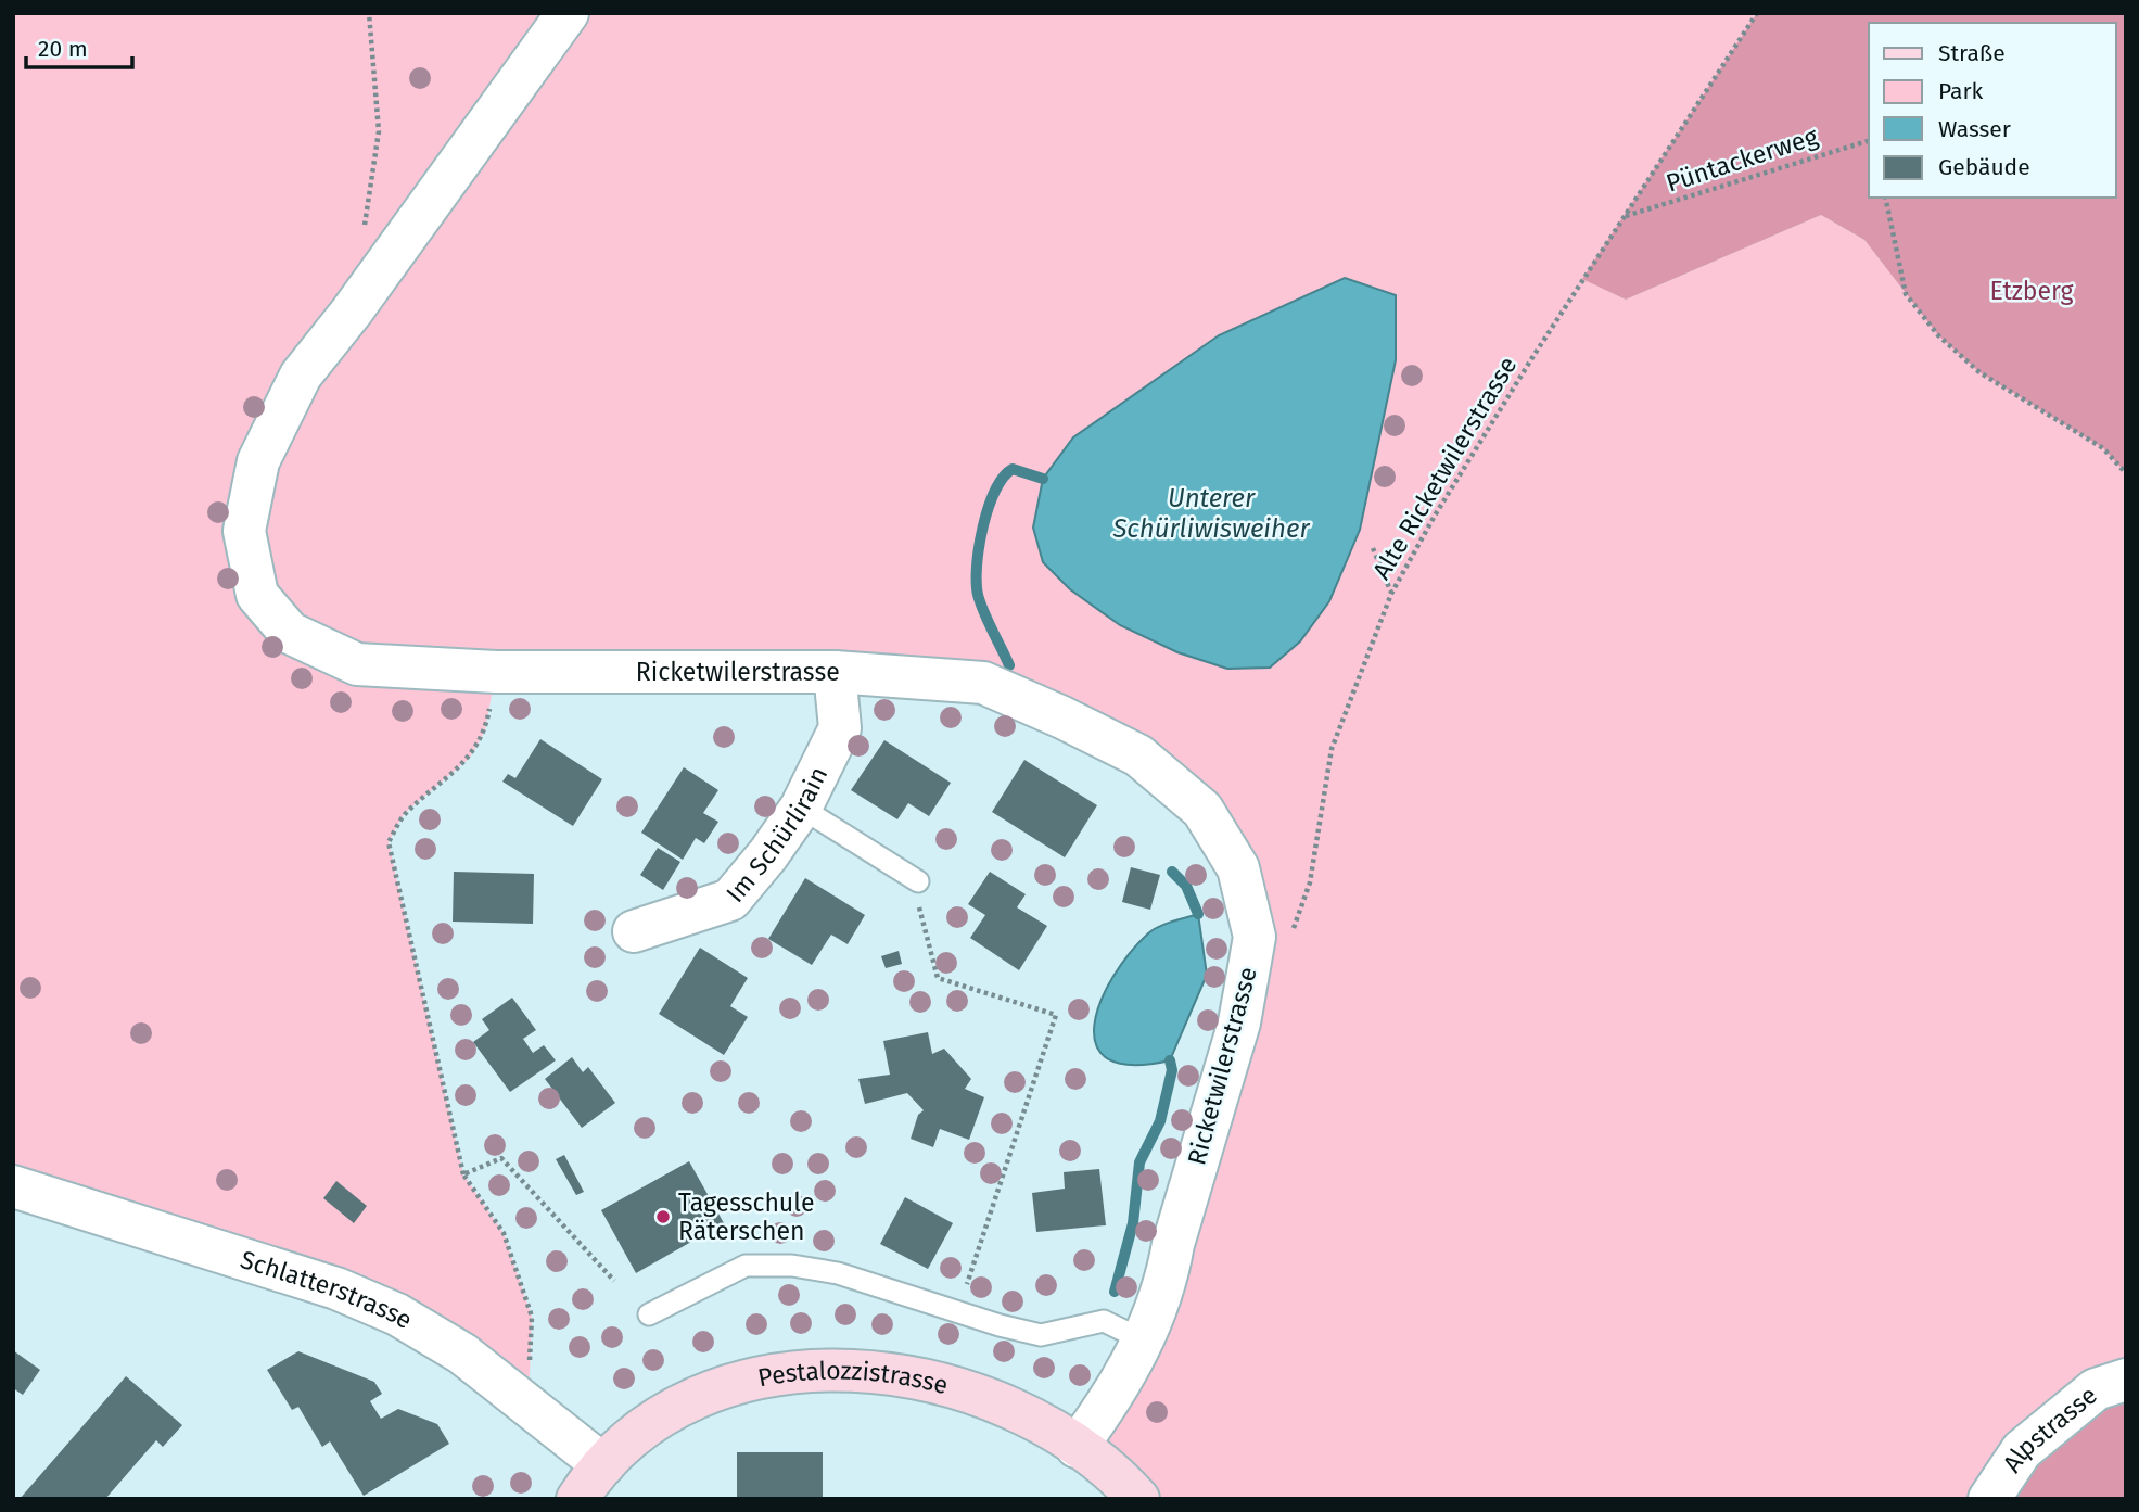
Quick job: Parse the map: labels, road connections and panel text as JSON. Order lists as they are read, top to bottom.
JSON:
{
  "streets": {
    "main road": ["Pestalozzistrasse"],
    "street": [
      "Ricketwilerstrasse",
      "Im Schürlirain",
      "Schlatterstrasse",
      "Alpstrasse"
    ],
    "path": ["Püntackerweg", "Alte Ricketwilerstrasse"]
  },
  "crossings": [
    ["Püntackerweg", "Alte Ricketwilerstrasse"],
    ["Ricketwilerstrasse", "Im Schürlirain"],
    ["Ricketwilerstrasse", "Pestalozzistrasse"],
    ["Schlatterstrasse", "Pestalozzistrasse"]
  ],
  "water": ["Unterer Schürliwisweiher"],
  "parks": ["Etzberg"],
  "places": ["Tagesschule Räterschen"],
  "legend": [
    "Straße",
    "Park",
    "Wasser",
    "Gebäude"
  ],
  "scale_bar": "20 m"
}
